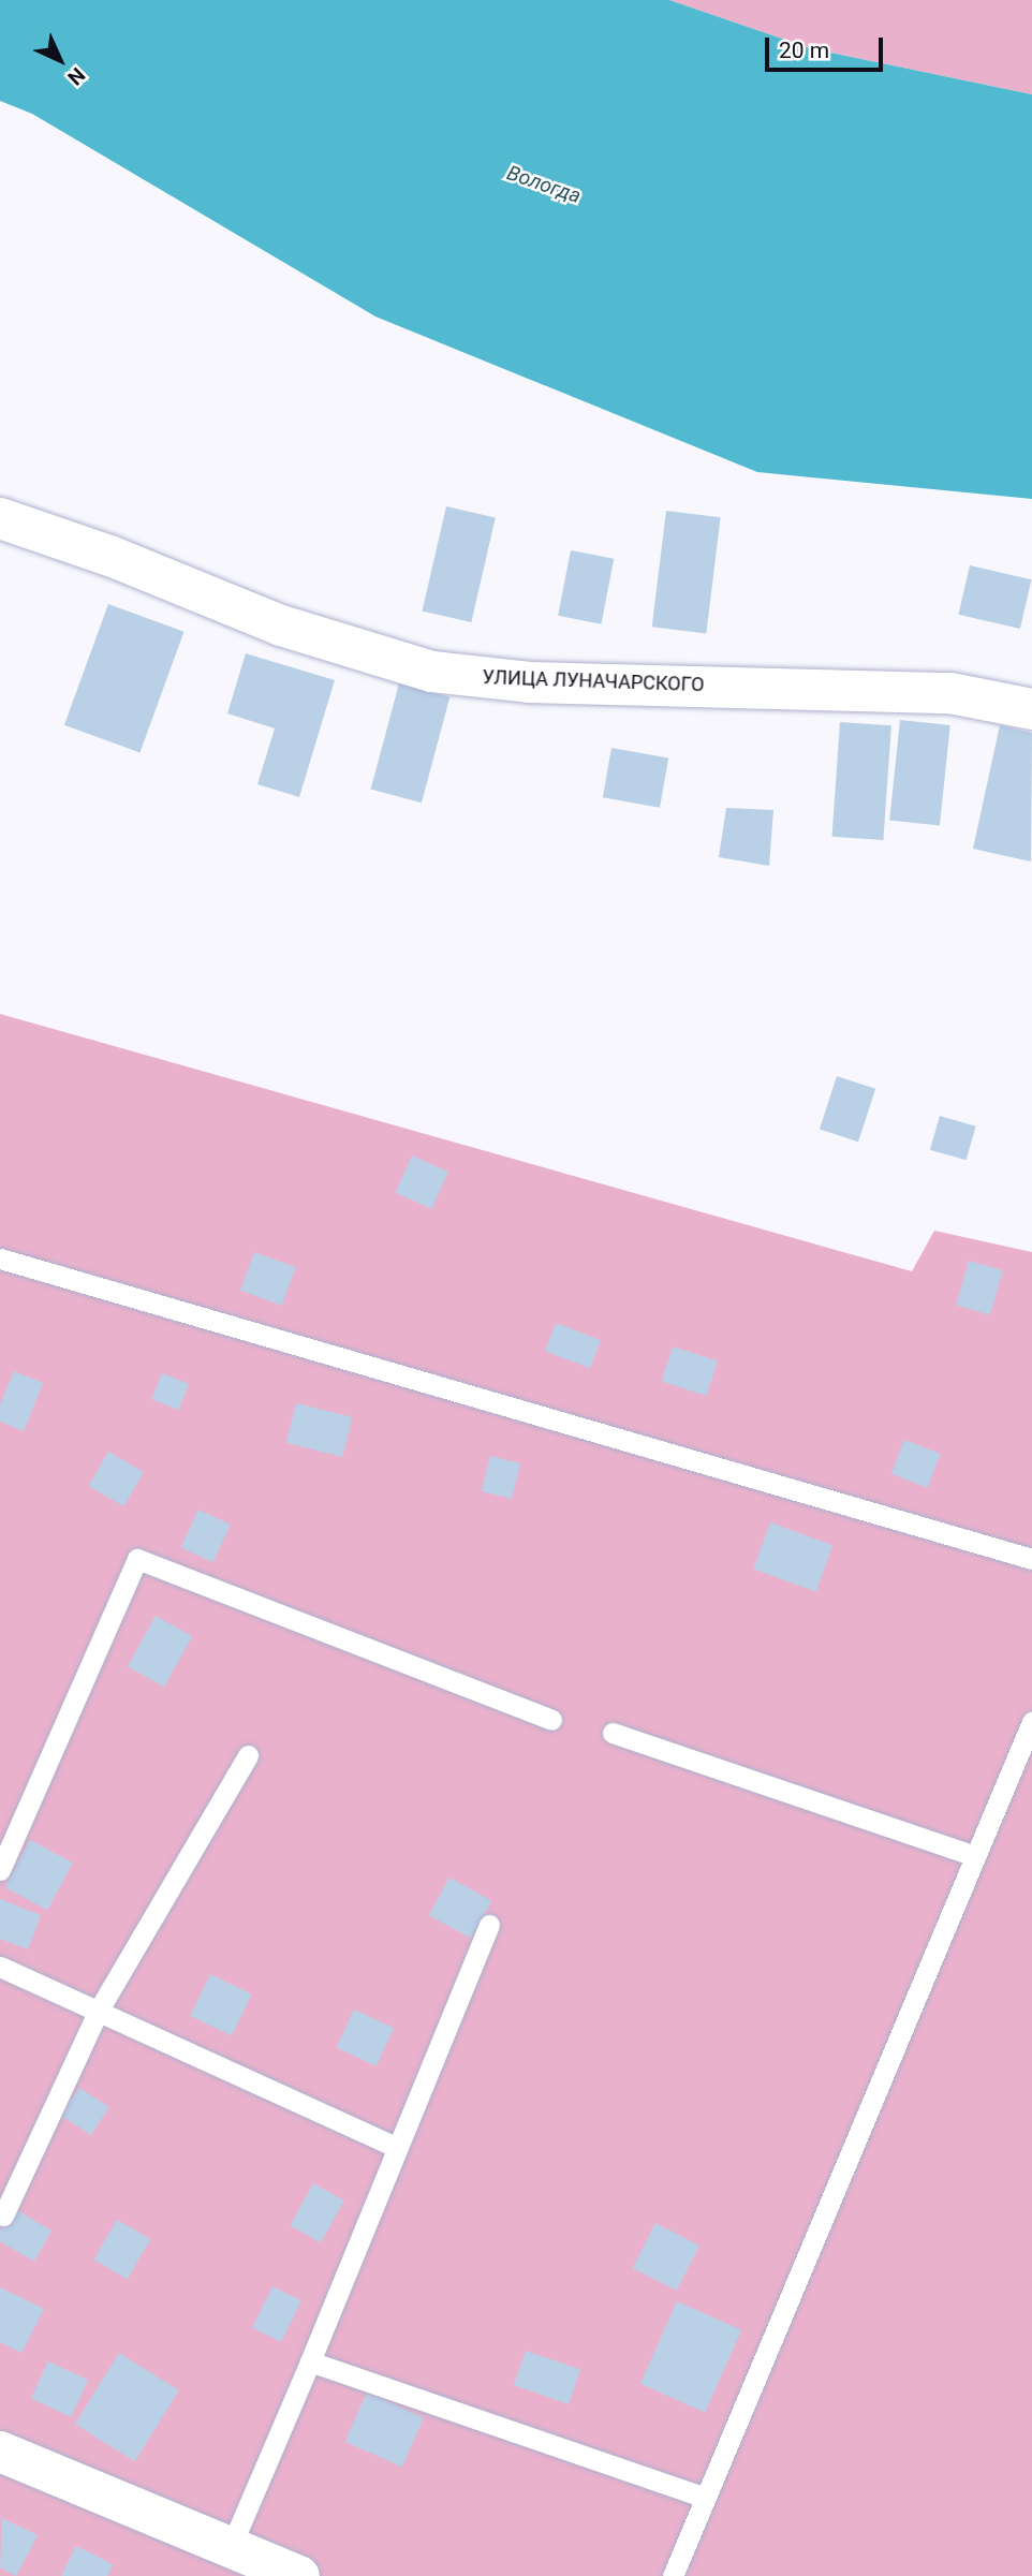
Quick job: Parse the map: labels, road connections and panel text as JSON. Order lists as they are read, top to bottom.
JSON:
{
  "streets": {
    "street": ["УЛИЦА ЛУНАЧАРСКОГО"]
  },
  "water": ["Вологда"],
  "scale_bar": "20 m",
  "north": "bottom right"
}
